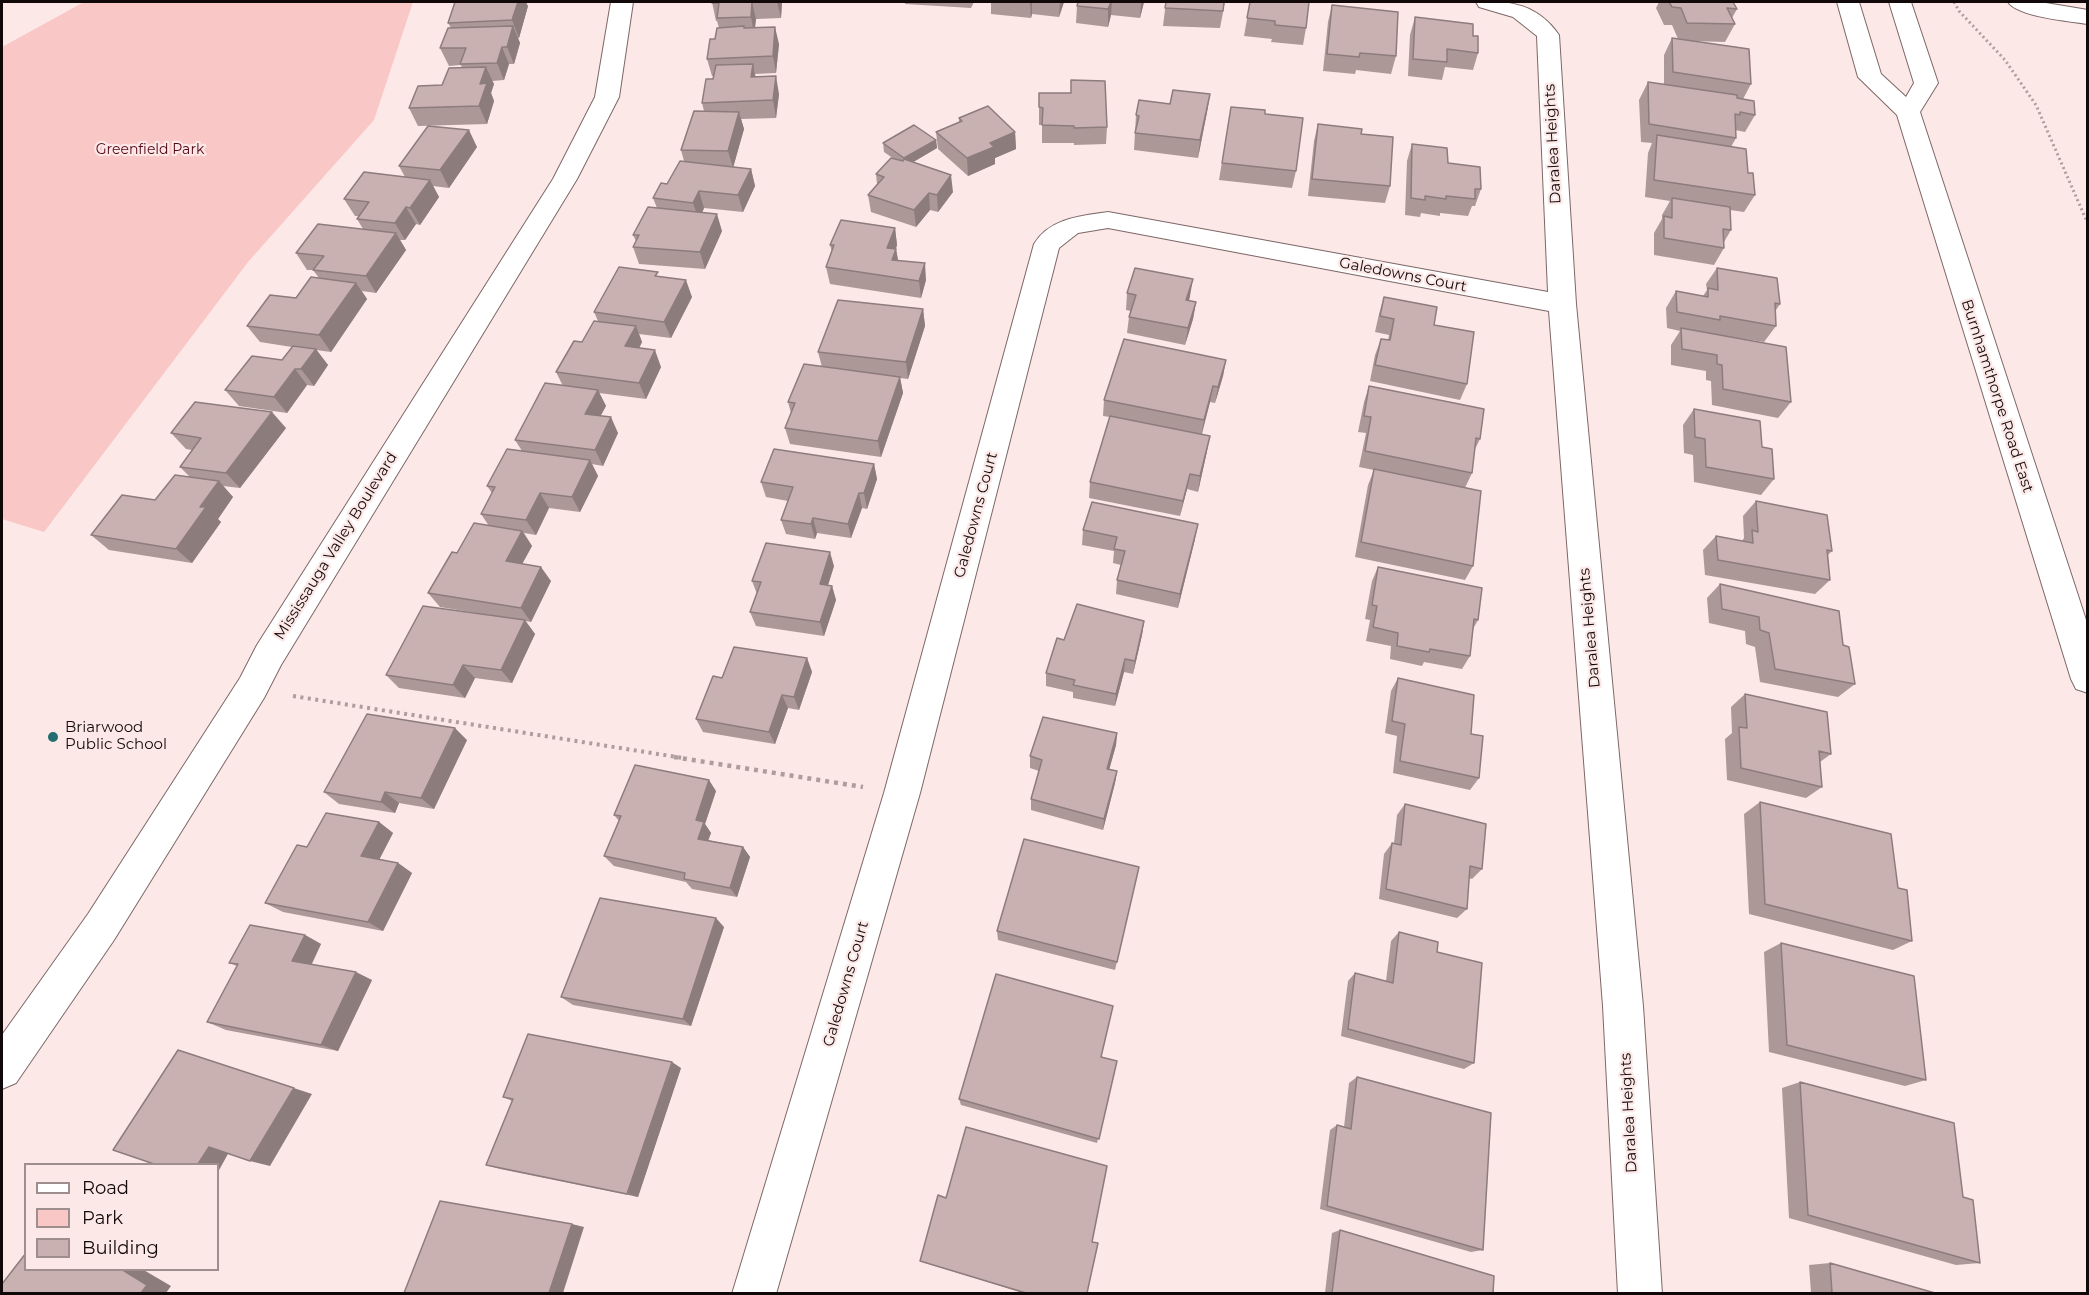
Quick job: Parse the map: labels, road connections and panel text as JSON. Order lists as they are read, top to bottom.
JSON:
{
  "streets": {
    "street": [
      "Daralea Heights",
      "Galedowns Court",
      "Burnhamthorpe Road East",
      "Mississauga Valley Boulevard"
    ]
  },
  "crossings": [
    ["Daralea Heights", "Galedowns Court"]
  ],
  "parks": ["Greenfield Park"],
  "places": ["Briarwood Public School"],
  "legend": ["Road", "Park", "Building"]
}
